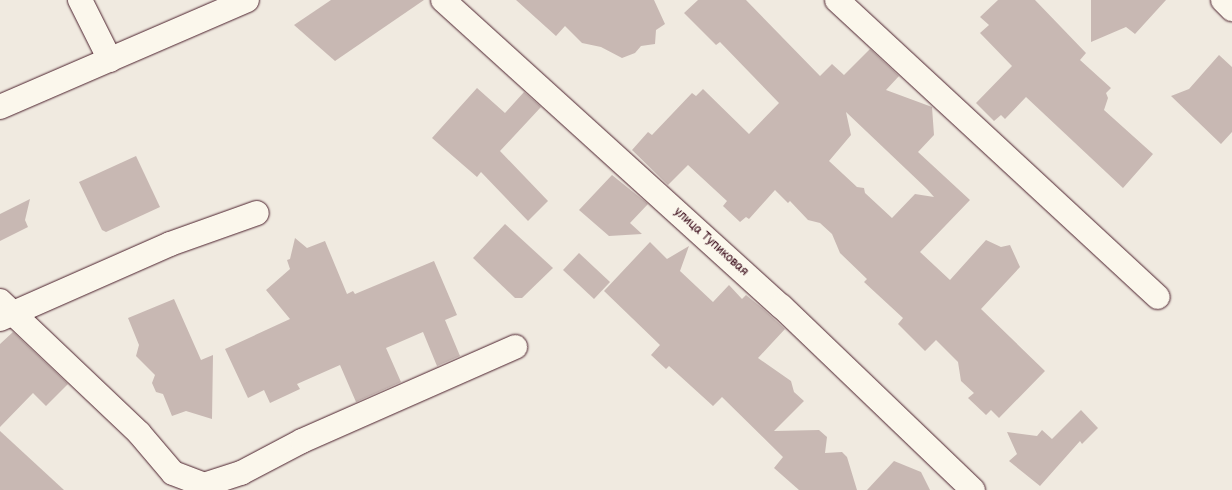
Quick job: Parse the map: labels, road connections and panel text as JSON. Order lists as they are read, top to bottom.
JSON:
{
  "streets": {
    "street": ["улица Тупиковая"]
  }
}
